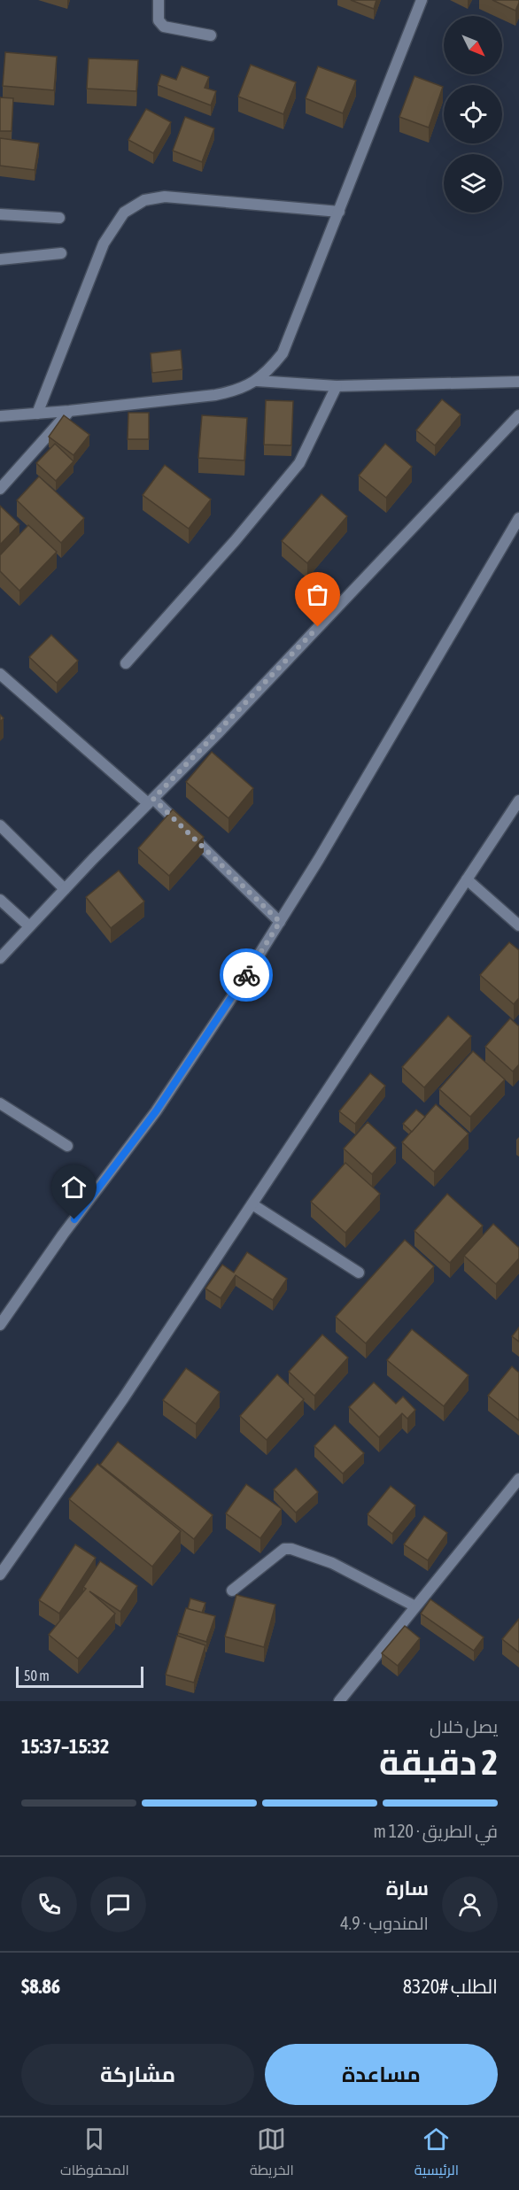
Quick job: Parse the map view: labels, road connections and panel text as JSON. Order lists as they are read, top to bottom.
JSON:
{
  "scale_bar": "50 m",
  "north": "bottom right",
  "page": {
    "scale": "50 m",
    "heading": ["2 دقيقة", "يصل خلال", "15:32–15:37"],
    "panel": [
      "سارة",
      "المندوب · 4.9",
      "الطلب #8320",
      "$8.86"
    ],
    "bar": "في الطريق · 120 m",
    "buttons": ["مساعدة", "مشاركة"],
    "tabs": ["الرئيسية", "الخريطة", "المحفوظات"]
  }
}
